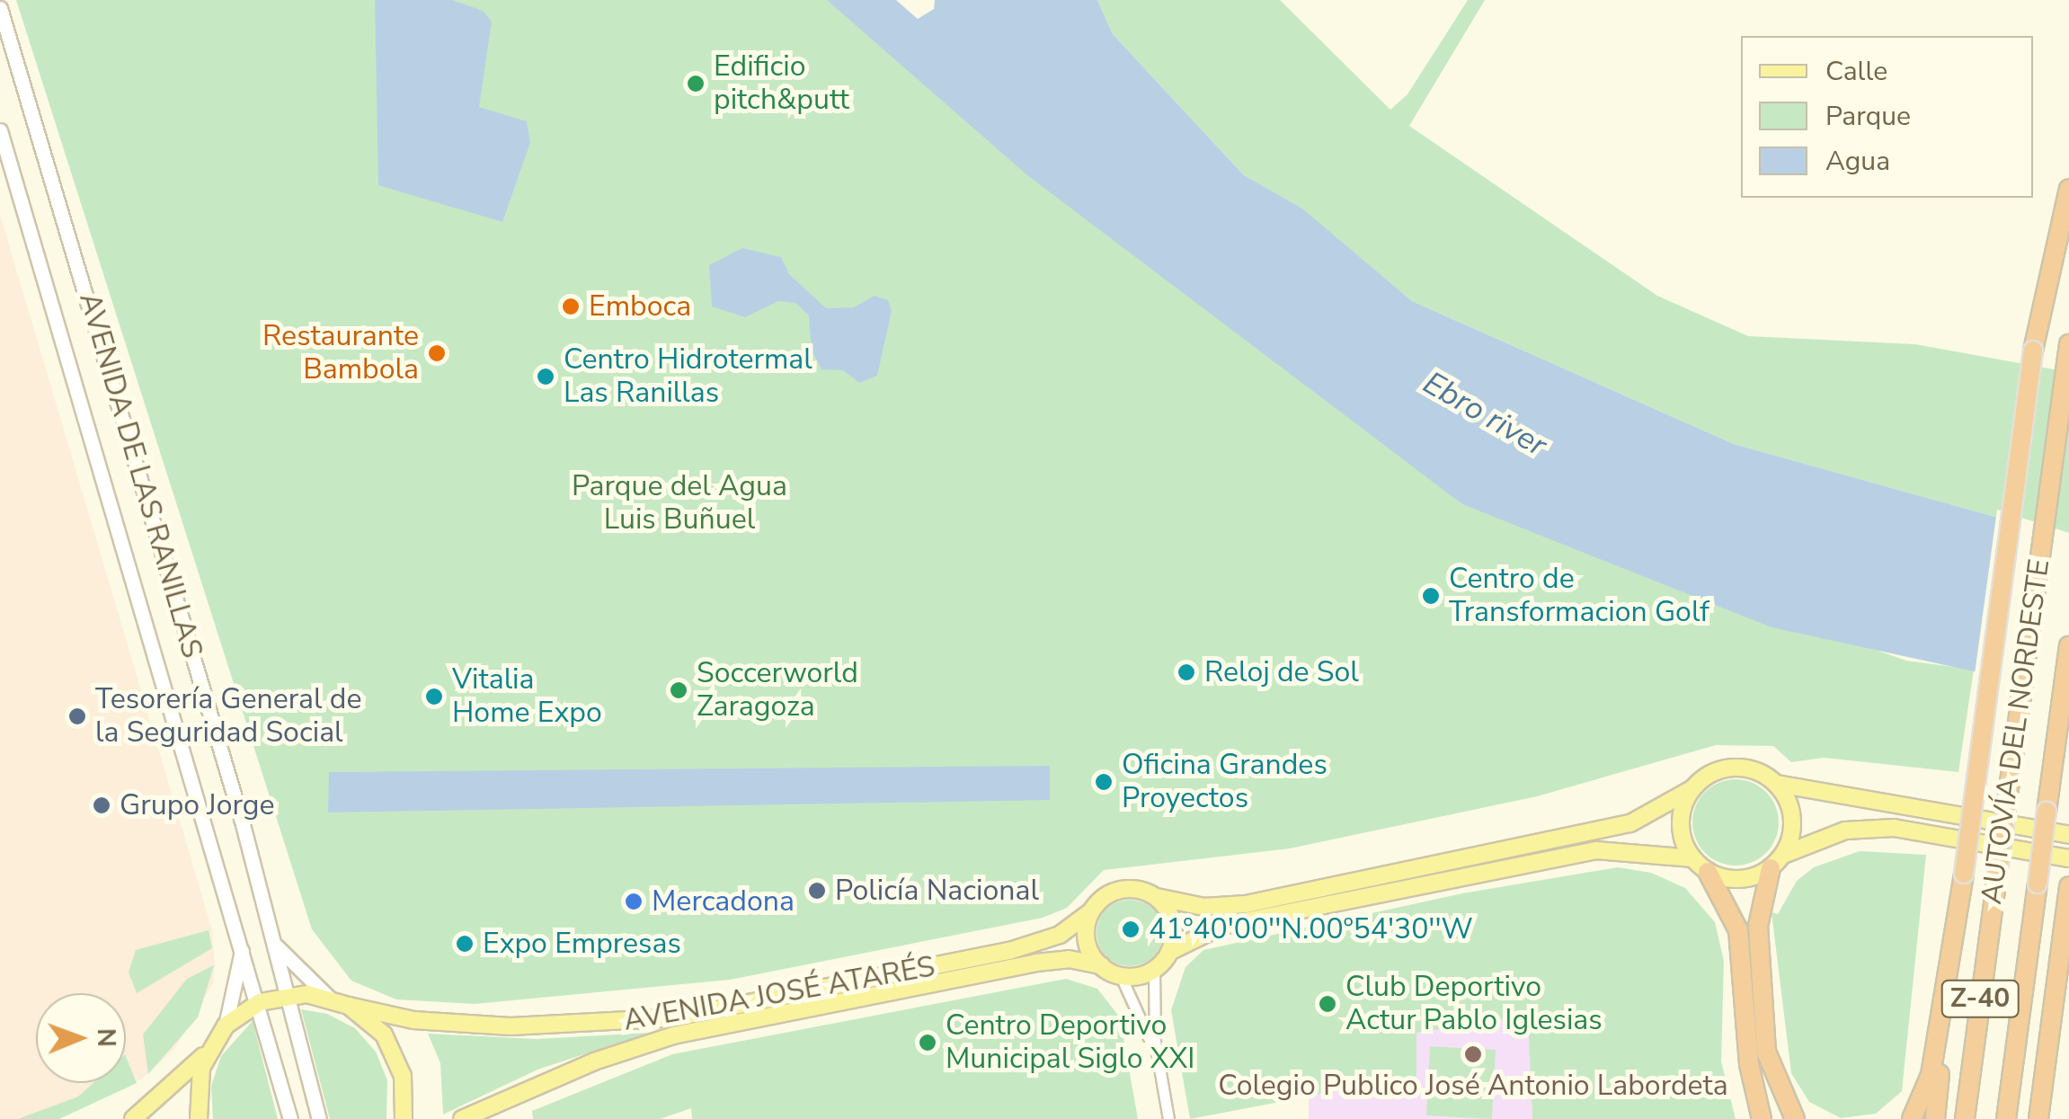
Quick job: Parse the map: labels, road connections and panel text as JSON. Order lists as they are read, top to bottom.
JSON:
{
  "streets": {
    "highway": ["AUTOVÍA DEL NORDESTE", "Z-40"],
    "main road": ["AVENIDA DE LAS RANILLAS", "AVENIDA JOSÉ ATARÉS"]
  },
  "water": ["Ebro river"],
  "parks": ["Parque del Agua Luis Buñuel"],
  "places": [
    "Edificio pitch&putt",
    "Emboca",
    "Restaurante Bambola",
    "Centro Hidrotermal Las Ranillas",
    "Centro de Transformacion Golf",
    "Reloj de Sol",
    "Soccerworld Zaragoza",
    "Vitalia Home Expo",
    "Tesorería General de la Seguridad Social",
    "Oficina Grandes Proyectos",
    "Grupo Jorge",
    "Policía Nacional",
    "Mercadona",
    "41º40'00''N.00º54'30''W",
    "Expo Empresas",
    "Club Deportivo Actur Pablo Iglesias",
    "Centro Deportivo Municipal Siglo XXI",
    "Colegio Publico José Antonio Labordeta"
  ],
  "legend": ["Calle", "Parque", "Agua"],
  "north": "right"
}
